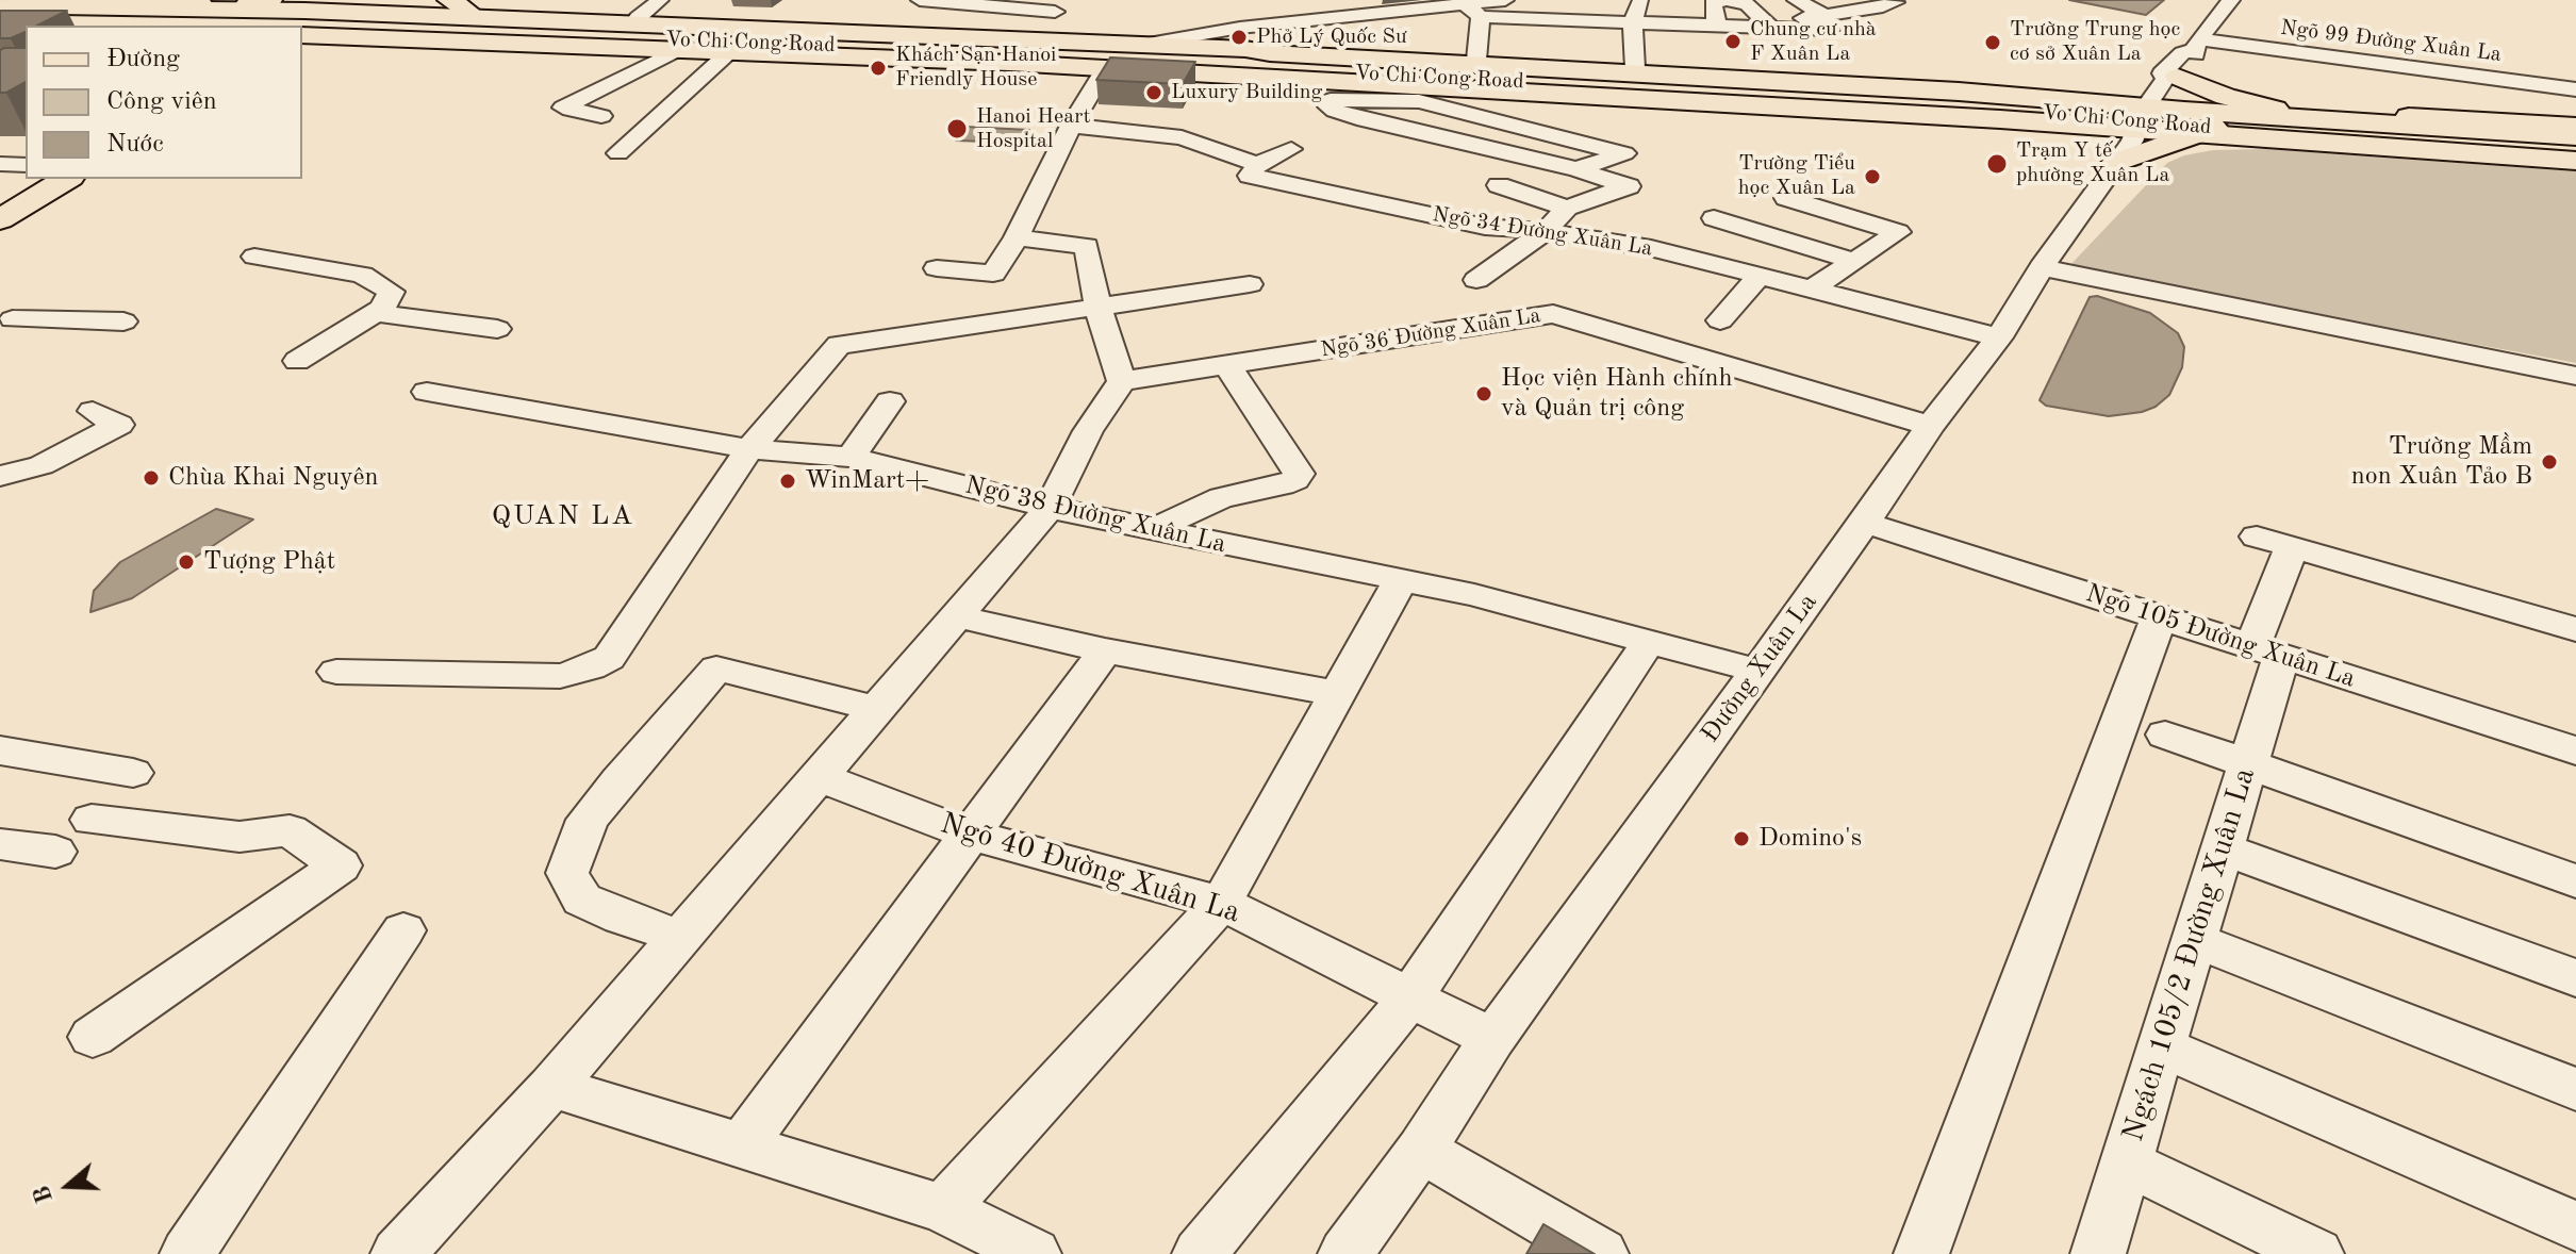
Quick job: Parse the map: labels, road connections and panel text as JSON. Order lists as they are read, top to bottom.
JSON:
{
  "streets": {
    "main road": ["Vo Chi Cong Road"],
    "street": [
      "Ngõ 99 Đường Xuân La",
      "Ngõ 34 Đường Xuân La",
      "Ngõ 36 Đường Xuân La",
      "Ngõ 38 Đường Xuân La",
      "Ngõ 105 Đường Xuân La",
      "Đường Xuân La",
      "Ngõ 40 Đường Xuân La",
      "Ngách 105/2 Đường Xuân La"
    ]
  },
  "crossings": [
    ["Ngõ 99 Đường Xuân La", "Đường Xuân La"],
    ["Vo Chi Cong Road", "Đường Xuân La"],
    ["Ngõ 34 Đường Xuân La", "Đường Xuân La"],
    ["Ngõ 36 Đường Xuân La", "Đường Xuân La"],
    ["Ngõ 38 Đường Xuân La", "Đường Xuân La"],
    ["Ngõ 105 Đường Xuân La", "Đường Xuân La"],
    ["Ngõ 105 Đường Xuân La", "Ngách 105/2 Đường Xuân La"],
    ["Đường Xuân La", "Ngõ 40 Đường Xuân La"]
  ],
  "districts": ["QUAN LA"],
  "places": [
    "Phở Lý Quốc Sư",
    "Chung cư nhà F Xuân La",
    "Trường Trung học cơ sở Xuân La",
    "Khách Sạn Hanoi Friendly House",
    "Luxury Building",
    "Hanoi Heart Hospital",
    "Trạm Y tế phường Xuân La",
    "Trường Tiểu học Xuân La",
    "Học viện Hành chính và Quản trị công",
    "Trường Mầm non Xuân Tảo B",
    "Chùa Khai Nguyên",
    "WinMart+",
    "Tượng Phật",
    "Domino's"
  ],
  "legend": ["Đường", "Công viên", "Nước"],
  "north": "left"
}
